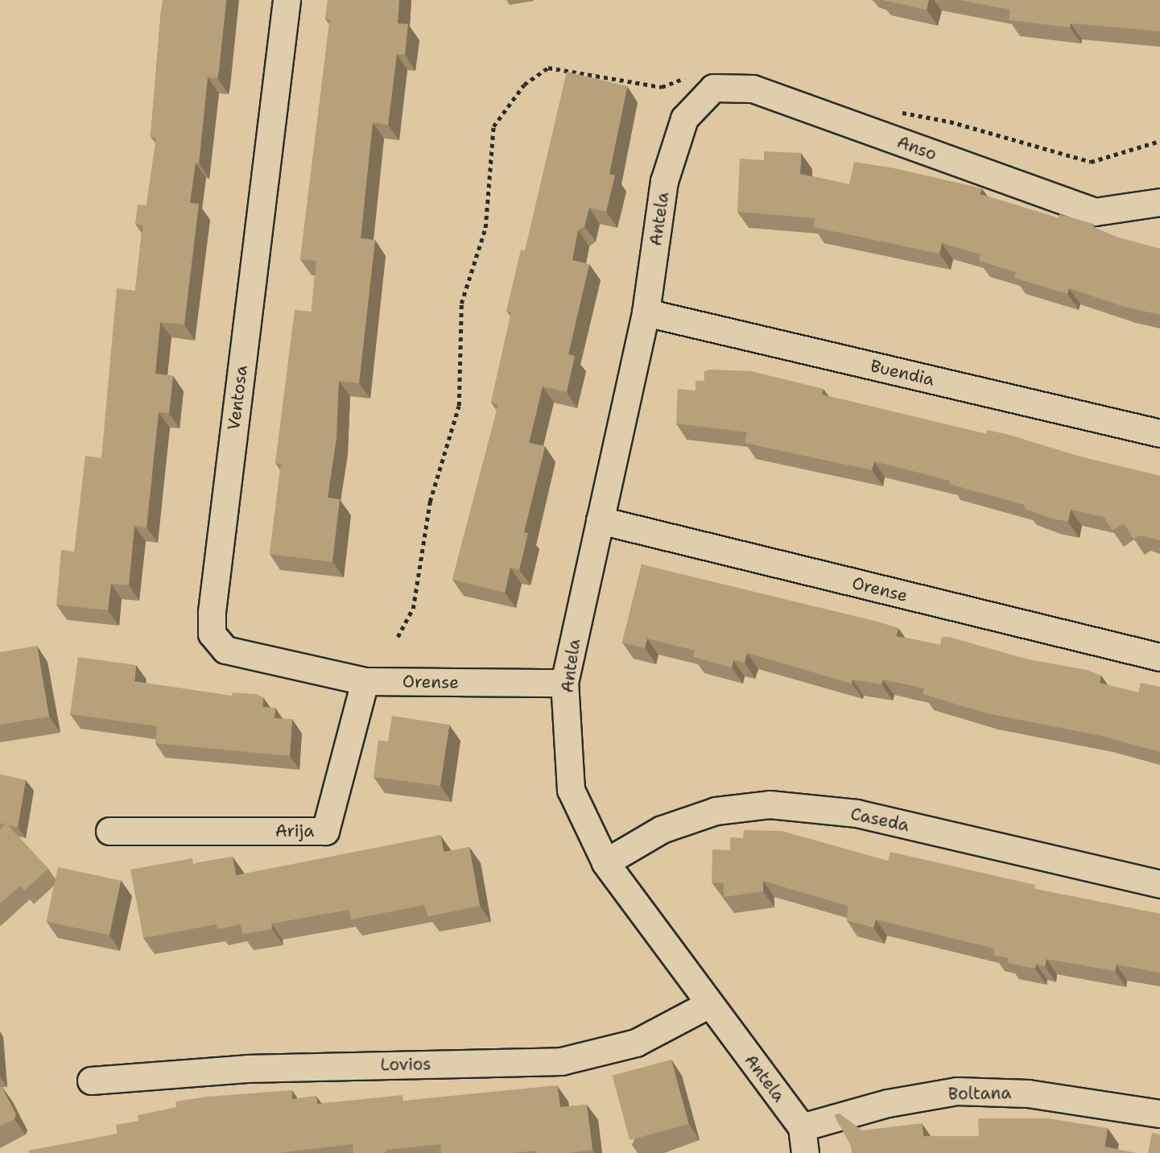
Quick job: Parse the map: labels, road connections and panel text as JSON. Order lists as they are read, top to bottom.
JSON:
{
  "streets": {
    "street": [
      "Anso",
      "Antela",
      "Buendia",
      "Ventosa",
      "Orense",
      "Caseda",
      "Arija",
      "Lovios",
      "Boltana"
    ]
  },
  "crossings": [
    ["Anso", "Antela"],
    ["Antela", "Buendia"],
    ["Antela", "Orense"],
    ["Antela", "Caseda"],
    ["Antela", "Lovios"],
    ["Antela", "Boltana"],
    ["Ventosa", "Orense"],
    ["Ventosa", "Arija"],
    ["Orense", "Arija"]
  ]
}
